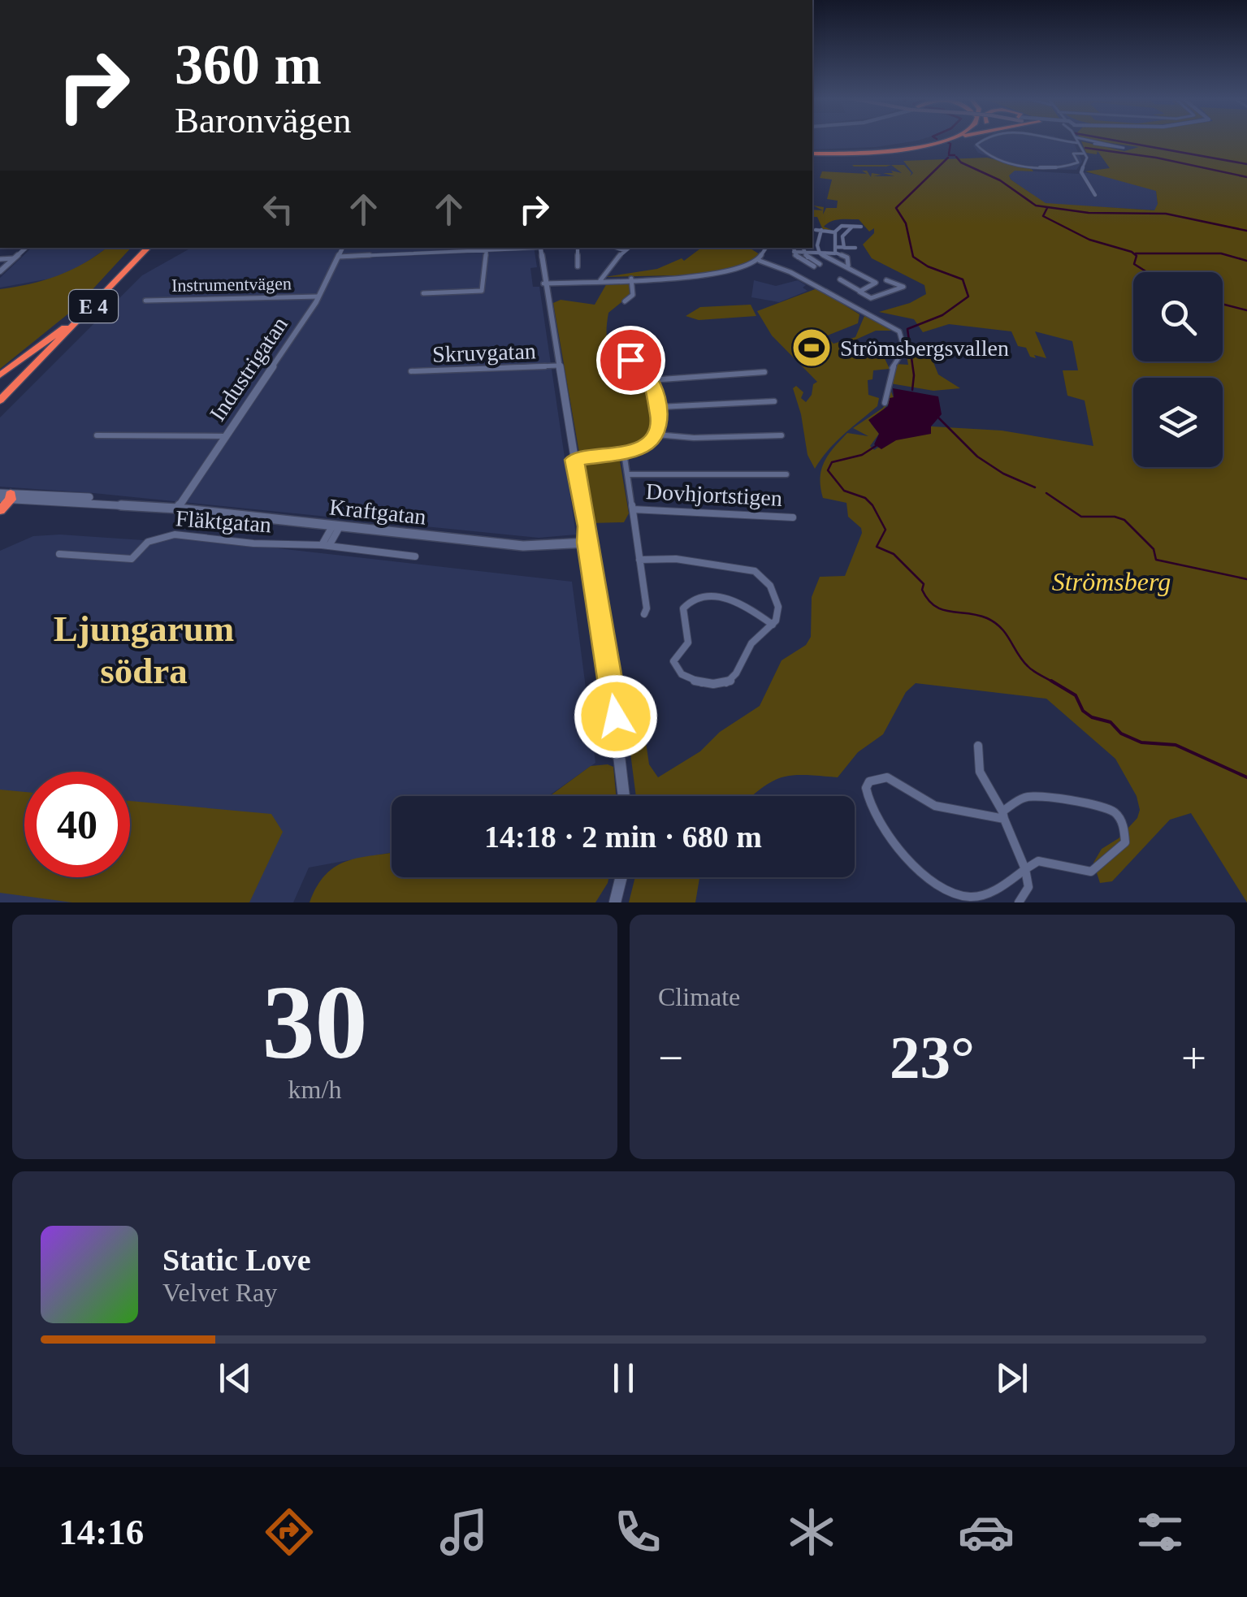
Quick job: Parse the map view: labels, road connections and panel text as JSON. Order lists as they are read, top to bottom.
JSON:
{
  "streets": {
    "highway": ["E 4"],
    "street": [
      "Instrumentvägen",
      "Skruvgatan",
      "Industrigatan",
      "Dovhjortstigen",
      "Kraftgatan",
      "Fläktgatan"
    ]
  },
  "crossings": [
    ["Instrumentvägen", "Industrigatan"],
    ["Industrigatan", "Kraftgatan"]
  ],
  "districts": ["Ljungarum södra"],
  "parks": ["Strömsberg"],
  "places": {
    "sports": ["Strömsbergsvallen"]
  },
  "page": {
    "turn": ["360 m", "Baronvägen"],
    "limit": "40",
    "trip": "14:18 · 2 min · 680 m",
    "tile": [
      ["30", "km/h"],
      "Climate"
    ],
    "heat": ["−", "23°", "+"],
    "song": ["Static Love", "Velvet Ray"],
    "tabs": "14:16"
  }
}
